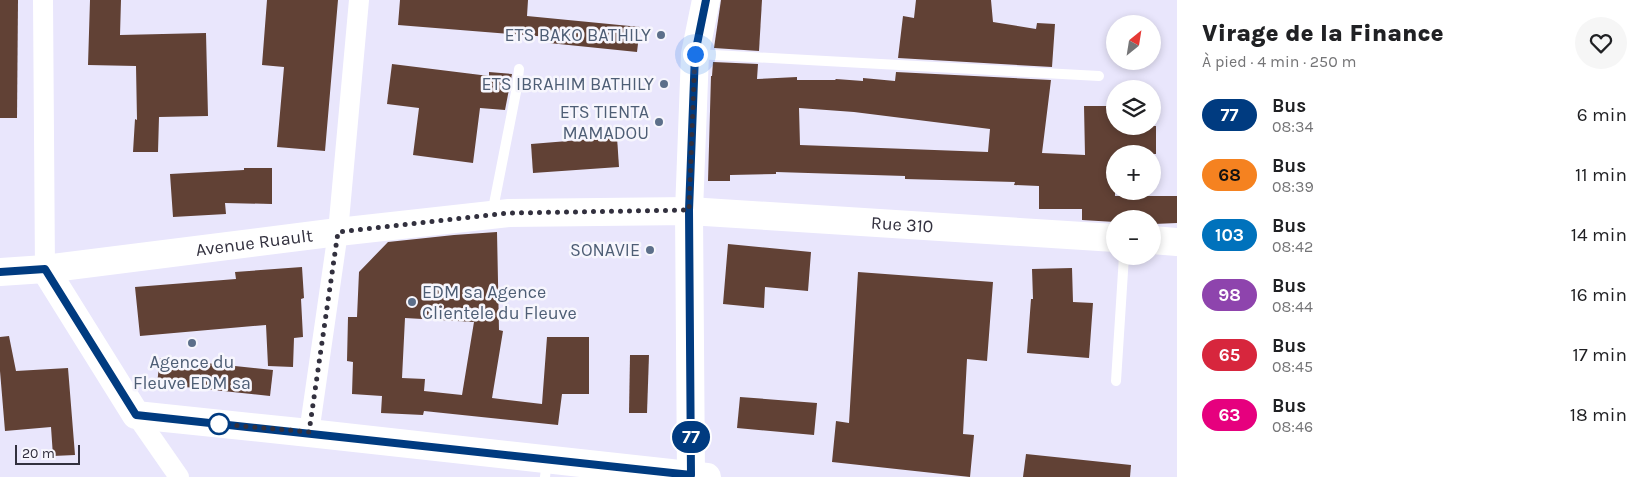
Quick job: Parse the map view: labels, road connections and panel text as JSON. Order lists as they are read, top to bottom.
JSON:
{
  "streets": {
    "street": ["Rue 310", "Avenue Ruault"]
  },
  "crossings": [
    ["Rue 310", "Avenue Ruault"]
  ],
  "places": [
    "ETS BAKO BATHILY",
    "ETS IBRAHIM BATHILY",
    "ETS TIENTA MAMADOU",
    "SONAVIE",
    "EDM sa Agence Clientele du Fleuve",
    "Agence du Fleuve EDM sa"
  ],
  "lines": ["bus line 77"],
  "scale_bar": "20 m",
  "north": "top right",
  "page": {
    "on_map": "77",
    "heading": ["Virage de la Finance", "À pied · 4 min · 250 m"],
    "map_buttons": ["+", "−"],
    "list": [
      {
        "mark": "77",
        "name": "Bus",
        "note": "08:34",
        "value": "6 min"
      },
      {
        "mark": "68",
        "name": "Bus",
        "note": "08:39",
        "value": "11 min"
      },
      {
        "mark": "103",
        "name": "Bus",
        "note": "08:42",
        "value": "14 min"
      },
      {
        "mark": "98",
        "name": "Bus",
        "note": "08:44",
        "value": "16 min"
      },
      {
        "mark": "65",
        "name": "Bus",
        "note": "08:45",
        "value": "17 min"
      },
      {
        "mark": "63",
        "name": "Bus",
        "note": "08:46",
        "value": "18 min"
      }
    ],
    "scale": "20 m"
  }
}
